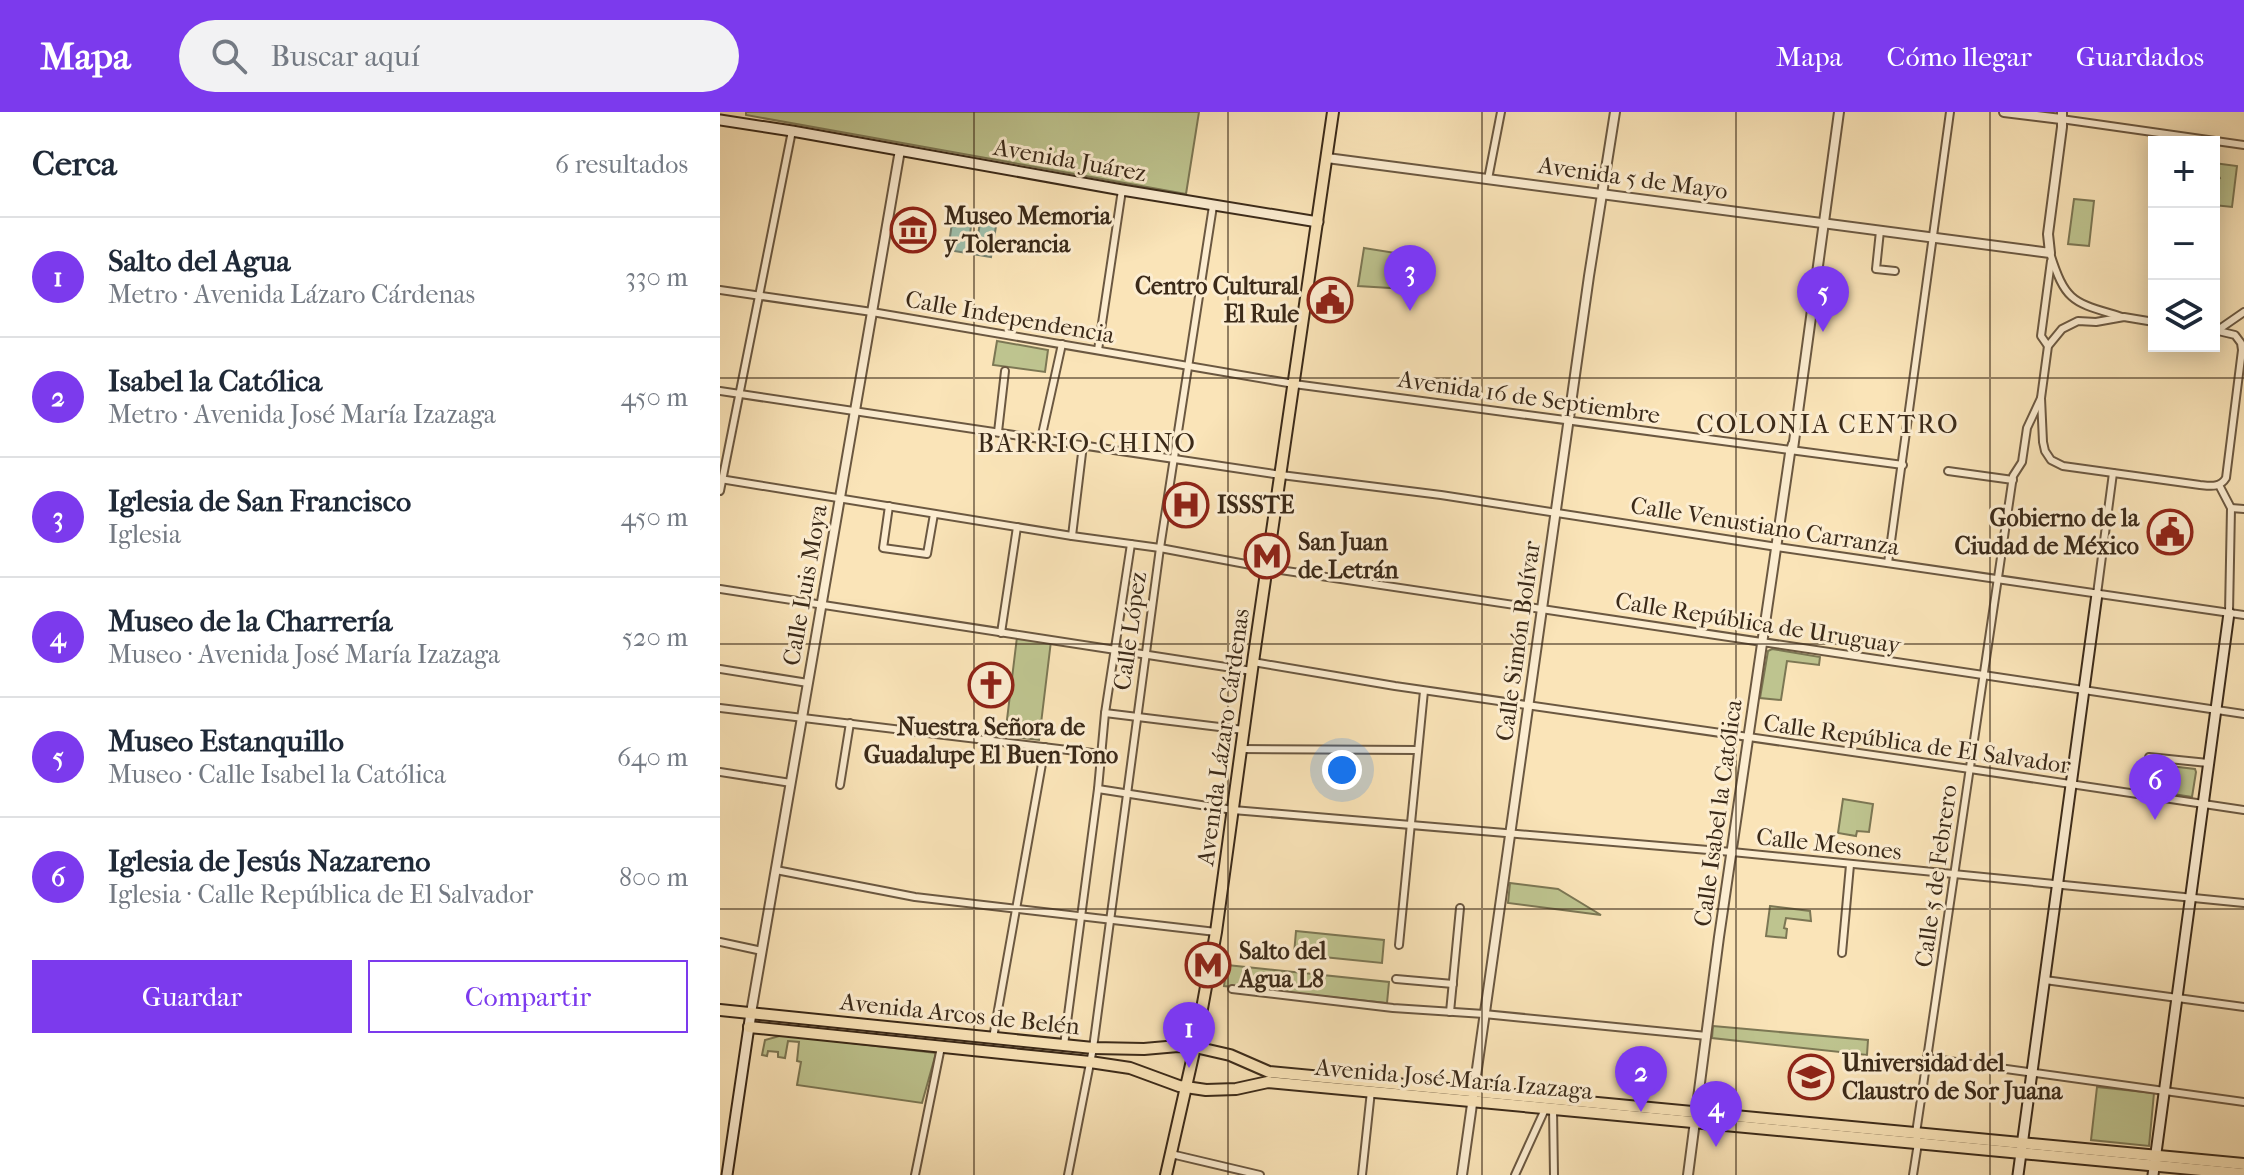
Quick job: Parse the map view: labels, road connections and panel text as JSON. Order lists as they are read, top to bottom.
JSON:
{
  "streets": {
    "main road": [
      "Avenida Juárez",
      "Calle Luis Moya",
      "Avenida Lázaro Cárdenas",
      "Avenida Arcos de Belén",
      "Avenida José María Izazaga"
    ],
    "street": [
      "Avenida 5 de Mayo",
      "Calle Independencia",
      "Avenida 16 de Septiembre",
      "Calle Venustiano Carranza",
      "Calle República de Uruguay",
      "Calle López",
      "Calle Simón Bolívar",
      "Calle República de El Salvador",
      "Calle Isabel la Católica",
      "Calle Mesones",
      "Calle 5 de Febrero"
    ]
  },
  "crossings": [
    ["Avenida Juárez", "Calle Luis Moya"],
    ["Avenida Juárez", "Calle López"],
    ["Avenida Juárez", "Avenida Lázaro Cárdenas"],
    ["Avenida 5 de Mayo", "Calle Simón Bolívar"],
    ["Avenida 5 de Mayo", "Avenida Lázaro Cárdenas"],
    ["Avenida 5 de Mayo", "Calle Isabel la Católica"],
    ["Calle Independencia", "Avenida 16 de Septiembre"],
    ["Calle Independencia", "Calle Luis Moya"],
    ["Calle Independencia", "Calle López"],
    ["Calle Independencia", "Avenida Lázaro Cárdenas"],
    ["Avenida 16 de Septiembre", "Calle Simón Bolívar"],
    ["Avenida 16 de Septiembre", "Avenida Lázaro Cárdenas"],
    ["Avenida 16 de Septiembre", "Calle Isabel la Católica"],
    ["Calle Venustiano Carranza", "Calle Luis Moya"],
    ["Calle Venustiano Carranza", "Calle López"],
    ["Calle Venustiano Carranza", "Calle Simón Bolívar"],
    ["Calle Venustiano Carranza", "Avenida Lázaro Cárdenas"],
    ["Calle Venustiano Carranza", "Calle Isabel la Católica"],
    ["Calle Venustiano Carranza", "Calle 5 de Febrero"],
    ["Calle Luis Moya", "Calle República de Uruguay"],
    ["Calle Luis Moya", "Calle República de El Salvador"],
    ["Calle Luis Moya", "Avenida Arcos de Belén"],
    ["Calle República de Uruguay", "Calle López"],
    ["Calle República de Uruguay", "Calle Simón Bolívar"],
    ["Calle República de Uruguay", "Avenida Lázaro Cárdenas"],
    ["Calle República de Uruguay", "Calle Isabel la Católica"],
    ["Calle República de Uruguay", "Calle 5 de Febrero"],
    ["Calle López", "Calle República de El Salvador"],
    ["Calle López", "Calle Mesones"],
    ["Calle López", "Avenida Arcos de Belén"],
    ["Calle Simón Bolívar", "Calle República de El Salvador"],
    ["Calle Simón Bolívar", "Calle Mesones"],
    ["Calle Simón Bolívar", "Avenida José María Izazaga"],
    ["Avenida Lázaro Cárdenas", "Calle República de El Salvador"],
    ["Avenida Lázaro Cárdenas", "Calle Mesones"],
    ["Avenida Lázaro Cárdenas", "Avenida Arcos de Belén"],
    ["Avenida Lázaro Cárdenas", "Avenida José María Izazaga"],
    ["Calle República de El Salvador", "Calle Isabel la Católica"],
    ["Calle República de El Salvador", "Calle 5 de Febrero"],
    ["Calle Isabel la Católica", "Calle Mesones"],
    ["Calle Isabel la Católica", "Avenida José María Izazaga"],
    ["Calle Mesones", "Calle 5 de Febrero"],
    ["Calle 5 de Febrero", "Avenida José María Izazaga"],
    ["Avenida Arcos de Belén", "Avenida José María Izazaga"]
  ],
  "districts": ["COLONIA CENTRO", "BARRIO CHINO"],
  "places": {
    "museum": ["Museo Memoria y Tolerancia"],
    "public building": ["Centro Cultural El Rule", "Gobierno de la Ciudad de México"],
    "hospital": ["ISSSTE"],
    "metro station": ["San Juan de Letrán", "Salto del Agua L8"],
    "church": ["Nuestra Señora de Guadalupe El Buen Tono"],
    "school or university": ["Universidad del Claustro de Sor Juana"]
  },
  "page": {
    "header": "Mapa",
    "search": "Buscar aquí",
    "nav": ["Mapa", "Cómo llegar", "Guardados"],
    "heading": ["Cerca", "6 resultados"],
    "map_buttons": ["+", "−"],
    "list": [
      {
        "mark": "1",
        "name": "Salto del Agua",
        "note": "Metro · Avenida Lázaro Cárdenas",
        "value": "330 m"
      },
      {
        "mark": "2",
        "name": "Isabel la Católica",
        "note": "Metro · Avenida José María Izazaga",
        "value": "450 m"
      },
      {
        "mark": "3",
        "name": "Iglesia de San Francisco",
        "note": "Iglesia",
        "value": "450 m"
      },
      {
        "mark": "4",
        "name": "Museo de la Charrería",
        "note": "Museo · Avenida José María Izazaga",
        "value": "520 m"
      },
      {
        "mark": "5",
        "name": "Museo Estanquillo",
        "note": "Museo · Calle Isabel la Católica",
        "value": "640 m"
      },
      {
        "mark": "6",
        "name": "Iglesia de Jesús Nazareno",
        "note": "Iglesia · Calle República de El Salvador",
        "value": "800 m"
      }
    ],
    "pins": [
      "3",
      "5",
      "6",
      "1",
      "2",
      "4"
    ],
    "buttons": ["Guardar", "Compartir"]
  }
}
